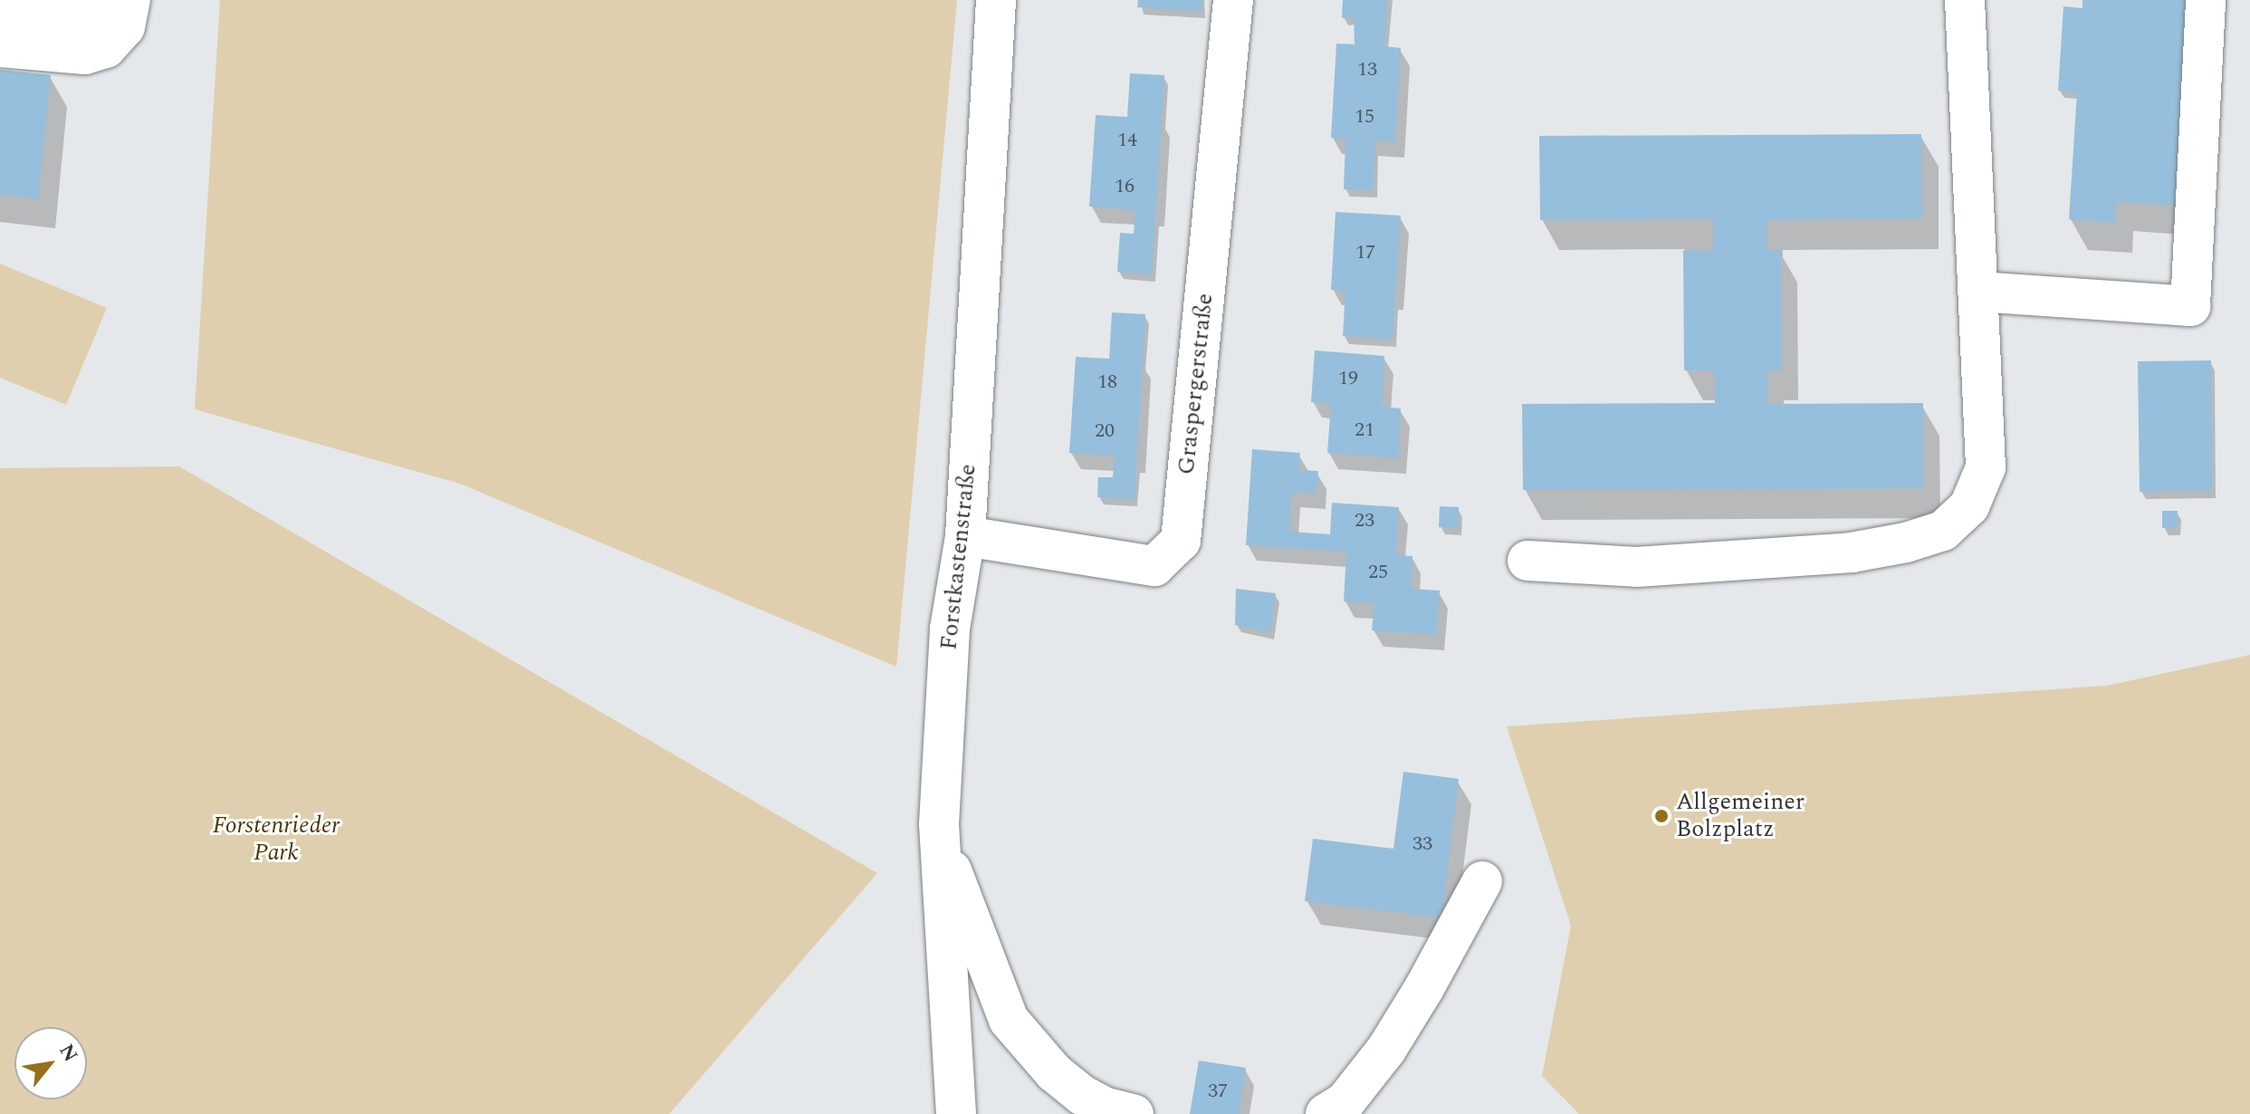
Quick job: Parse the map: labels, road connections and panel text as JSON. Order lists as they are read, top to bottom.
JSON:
{
  "streets": {
    "street": ["Graspergerstraße", "Forstkastenstraße"]
  },
  "crossings": [
    ["Graspergerstraße", "Forstkastenstraße"]
  ],
  "parks": ["Forstenrieder Park"],
  "places": ["Allgemeiner Bolzplatz"],
  "house_numbers": [
    "13",
    "15",
    "14",
    "16",
    "17",
    "19",
    "18",
    "21",
    "20",
    "23",
    "25",
    "33",
    "37"
  ],
  "north": "top right"
}
